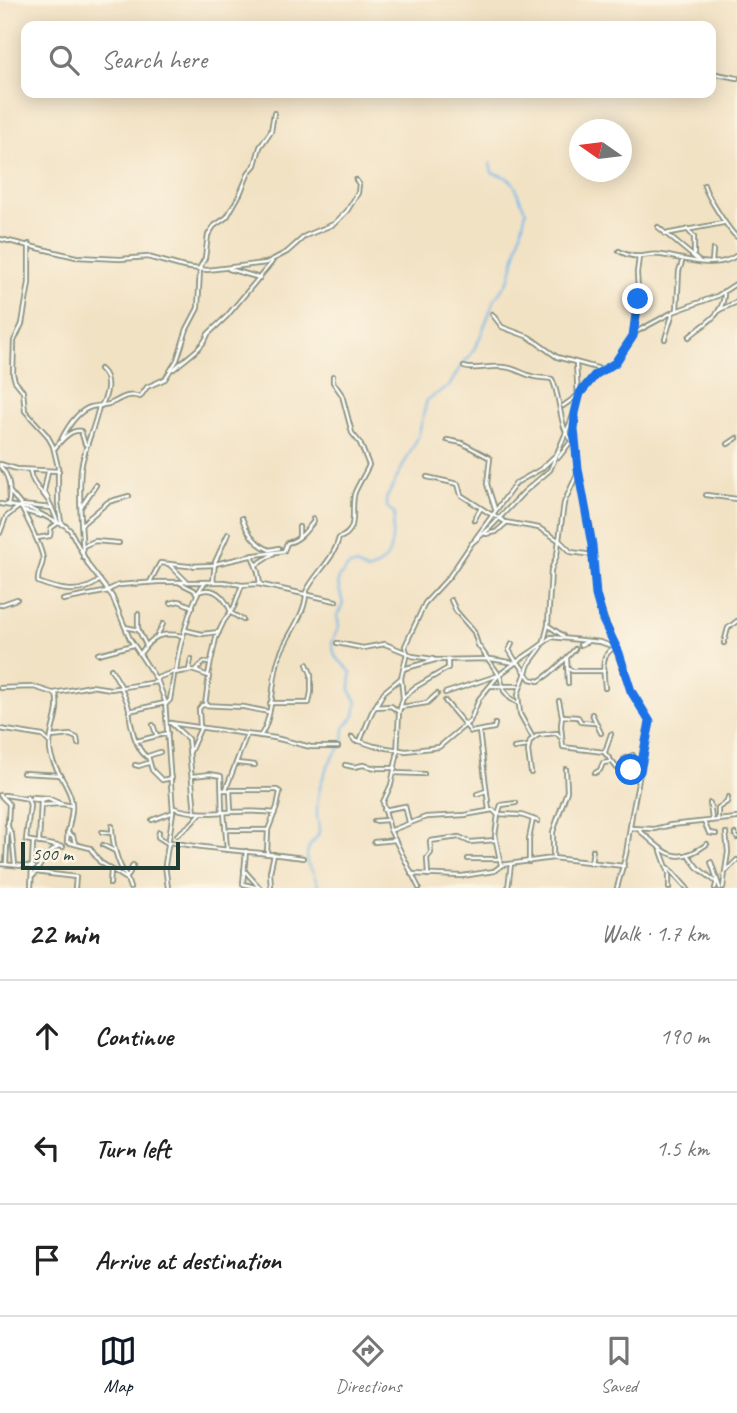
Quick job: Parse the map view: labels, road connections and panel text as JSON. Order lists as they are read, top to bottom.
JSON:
{
  "scale_bar": "500 m",
  "north": "left",
  "page": {
    "search": "Search here",
    "scale": "500 m",
    "heading": ["22 min", "Walk · 1.7 km"],
    "list": [
      ["Continue", "190 m"],
      ["Turn left", "1.5 km"],
      "Arrive at destination"
    ],
    "nav": ["Map", "Directions", "Saved"]
  }
}
